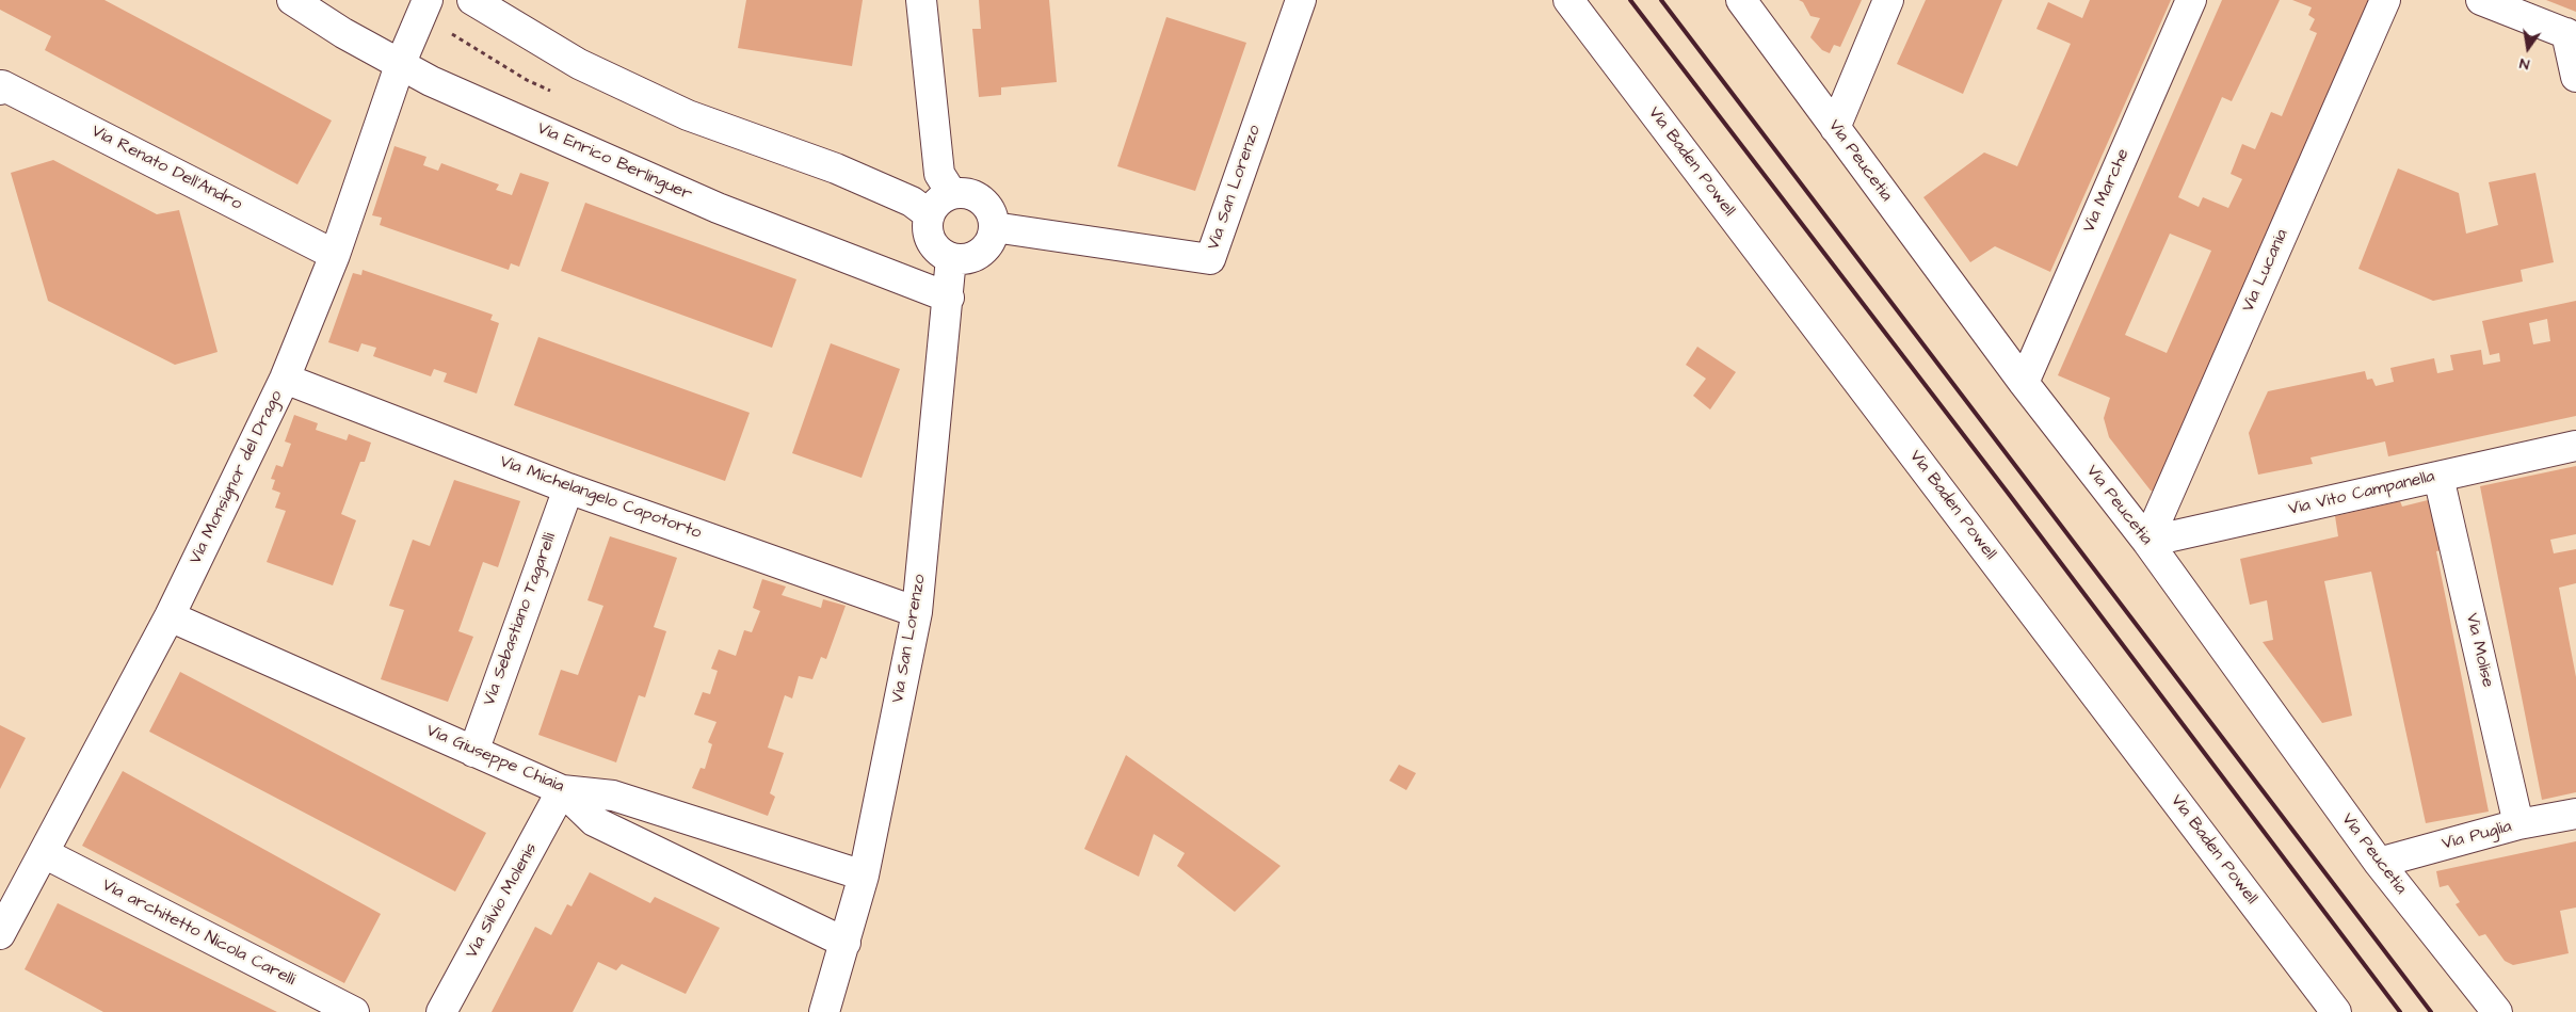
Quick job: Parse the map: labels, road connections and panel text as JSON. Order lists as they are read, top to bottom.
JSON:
{
  "streets": {
    "street": [
      "Via Peucetia",
      "Via Enrico Berlinguer",
      "Via Baden Powell",
      "Via Renato Dell'Andro",
      "Via San Lorenzo",
      "Via Marche",
      "Via Lucania",
      "Via Monsignor del Drago",
      "Via Vito Campanella",
      "Via Michelangelo Capotorto",
      "Via Sebastiano Tagarelli",
      "Via Molise",
      "Via Giuseppe Chiaia",
      "Via Puglia",
      "Via Silvio Molenis",
      "Via architetto Nicola Carelli"
    ]
  },
  "crossings": [
    ["Via Peucetia", "Via Marche"],
    ["Via Peucetia", "Via Lucania"],
    ["Via Peucetia", "Via Vito Campanella"],
    ["Via Peucetia", "Via Puglia"],
    ["Via Enrico Berlinguer", "Via San Lorenzo"],
    ["Via Enrico Berlinguer", "Via Monsignor del Drago"],
    ["Via Renato Dell'Andro", "Via Monsignor del Drago"],
    ["Via San Lorenzo", "Via Michelangelo Capotorto"],
    ["Via San Lorenzo", "Via Giuseppe Chiaia"],
    ["Via Lucania", "Via Vito Campanella"],
    ["Via Monsignor del Drago", "Via Michelangelo Capotorto"],
    ["Via Monsignor del Drago", "Via Giuseppe Chiaia"],
    ["Via Monsignor del Drago", "Via architetto Nicola Carelli"],
    ["Via Vito Campanella", "Via Molise"],
    ["Via Michelangelo Capotorto", "Via Sebastiano Tagarelli"],
    ["Via Sebastiano Tagarelli", "Via Giuseppe Chiaia"],
    ["Via Molise", "Via Puglia"],
    ["Via Giuseppe Chiaia", "Via Silvio Molenis"]
  ],
  "north": "bottom"
}
